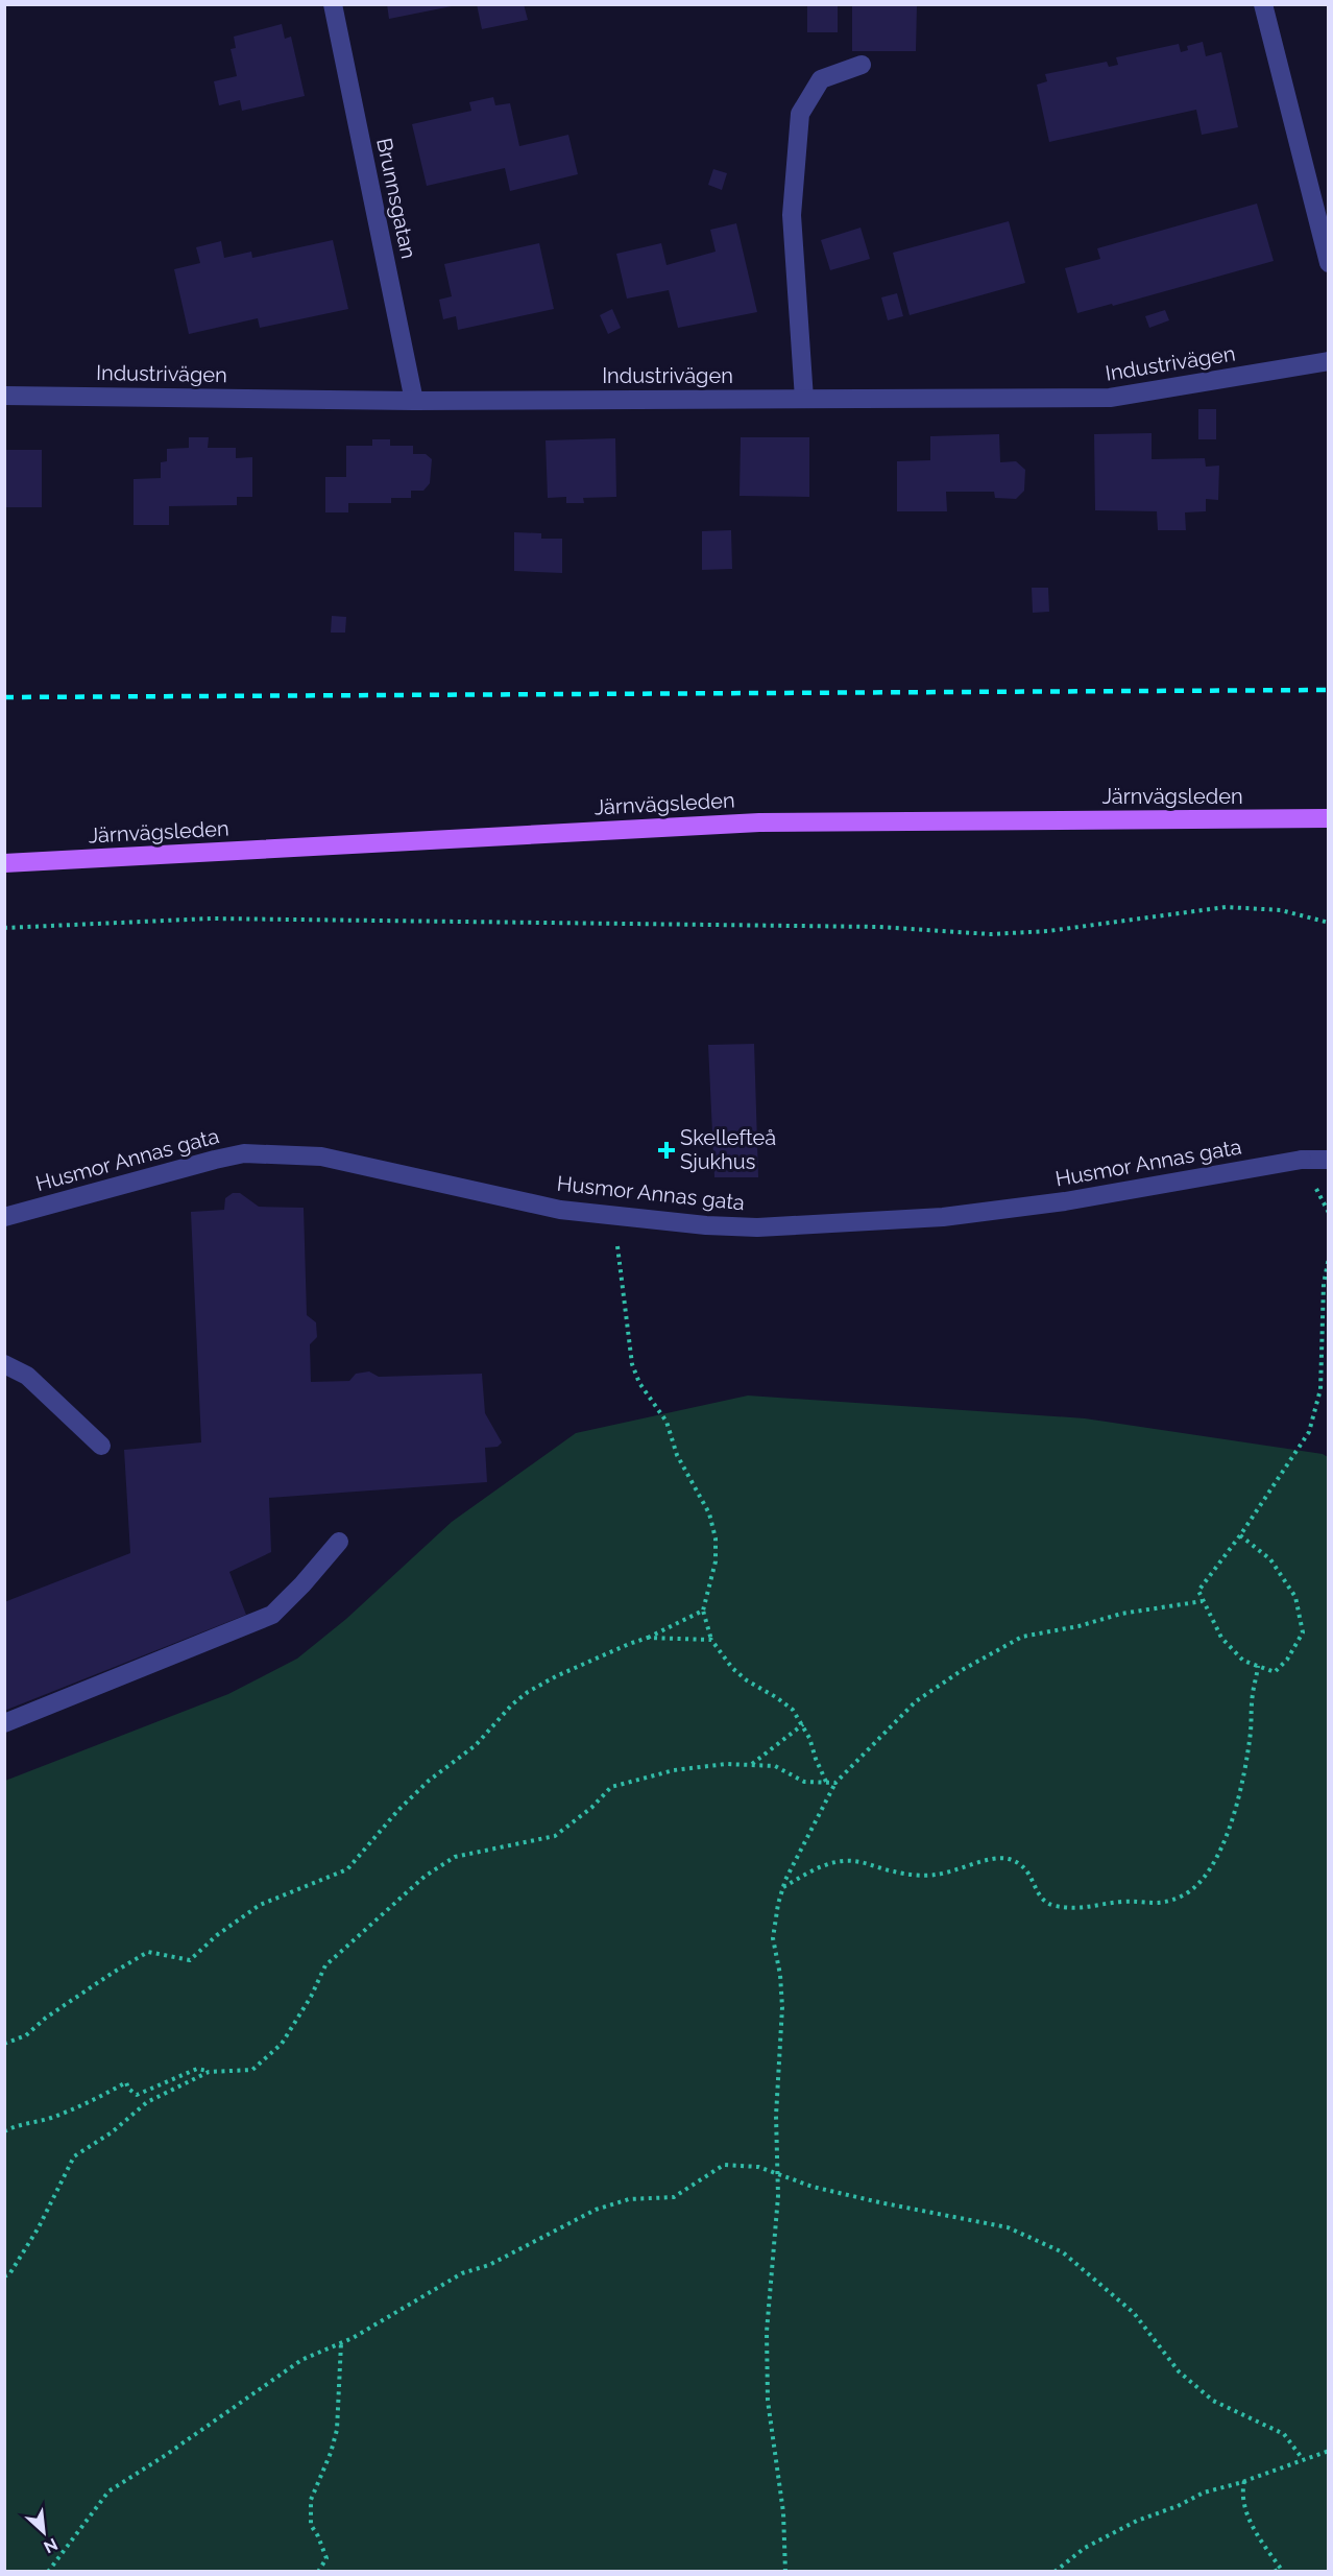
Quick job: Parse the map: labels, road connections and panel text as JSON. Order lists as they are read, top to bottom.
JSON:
{
  "streets": {
    "main road": ["Järnvägsleden"],
    "street": ["Brunnsgatan", "Industrivägen", "Husmor Annas gata"]
  },
  "crossings": [
    ["Brunnsgatan", "Industrivägen"]
  ],
  "places": {
    "health": ["Skellefteå Sjukhus"]
  },
  "north": "bottom right"
}
